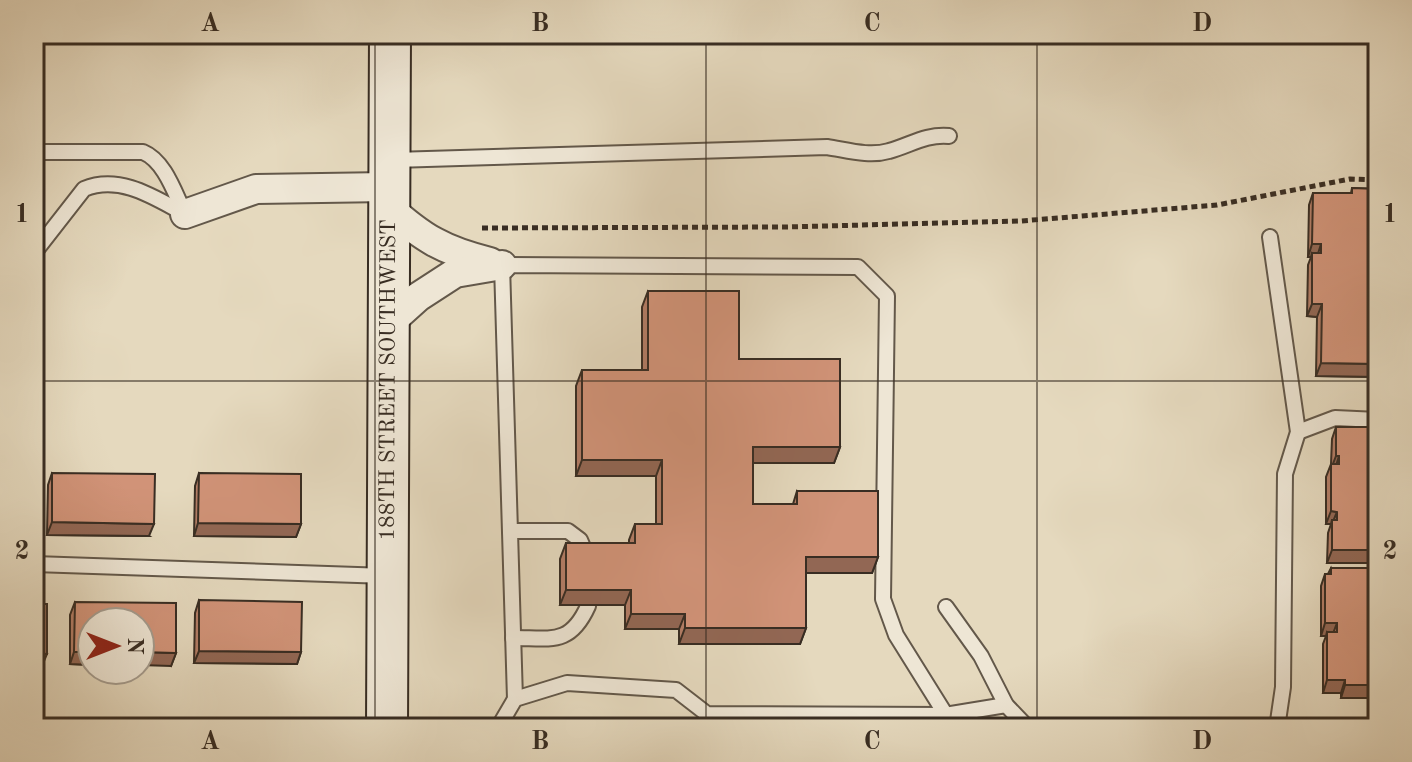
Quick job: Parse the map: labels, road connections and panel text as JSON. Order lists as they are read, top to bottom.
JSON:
{
  "streets": {
    "street": ["188TH STREET SOUTHWEST"]
  },
  "north": "right",
  "grid": {
    "columns": [
      "A",
      "B",
      "C",
      "D"
    ],
    "rows": ["1", "2"]
  }
}
